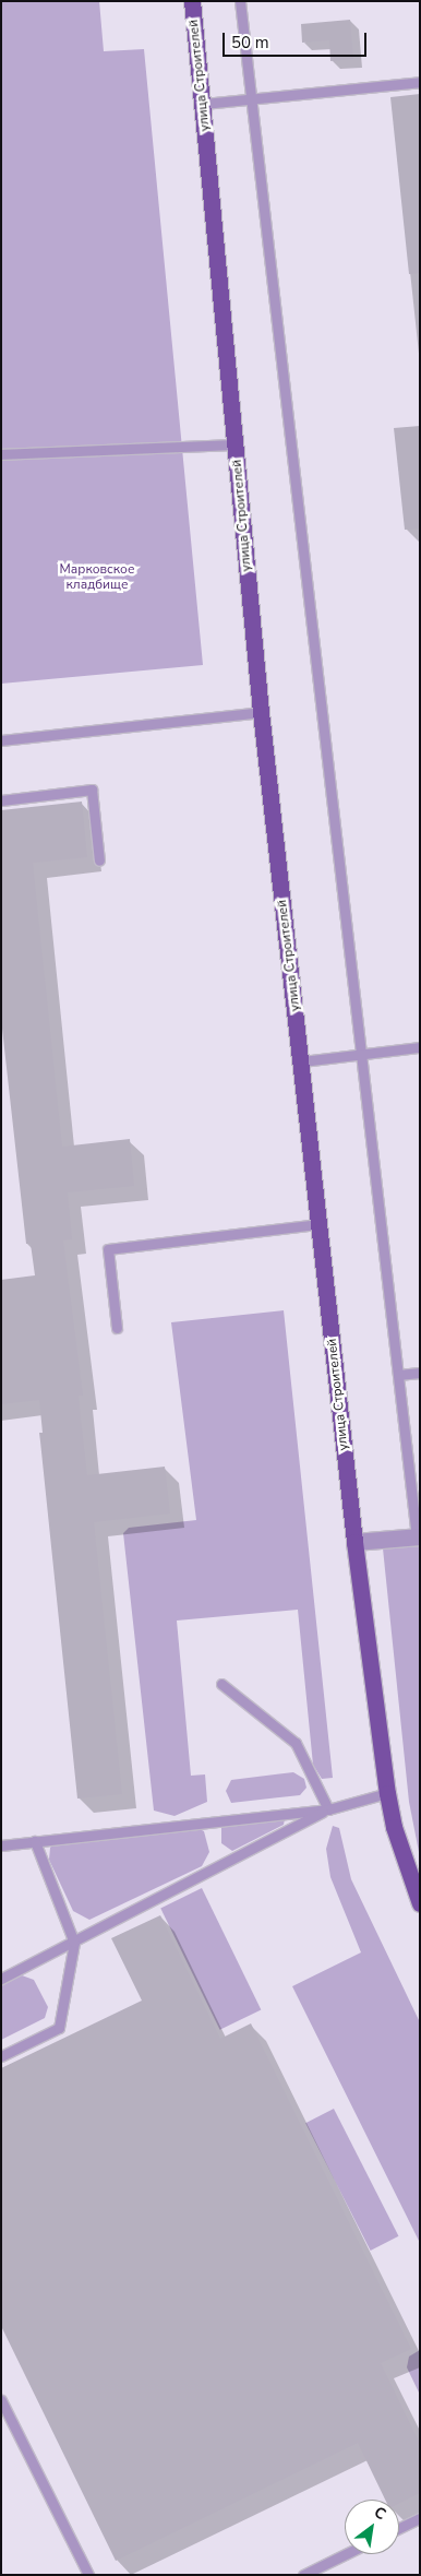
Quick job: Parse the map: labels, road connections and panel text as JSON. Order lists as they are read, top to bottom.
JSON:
{
  "streets": {
    "main road": ["улица Строителей"]
  },
  "parks": ["Марковское кладбище"],
  "scale_bar": "50 m",
  "north": "top right"
}
